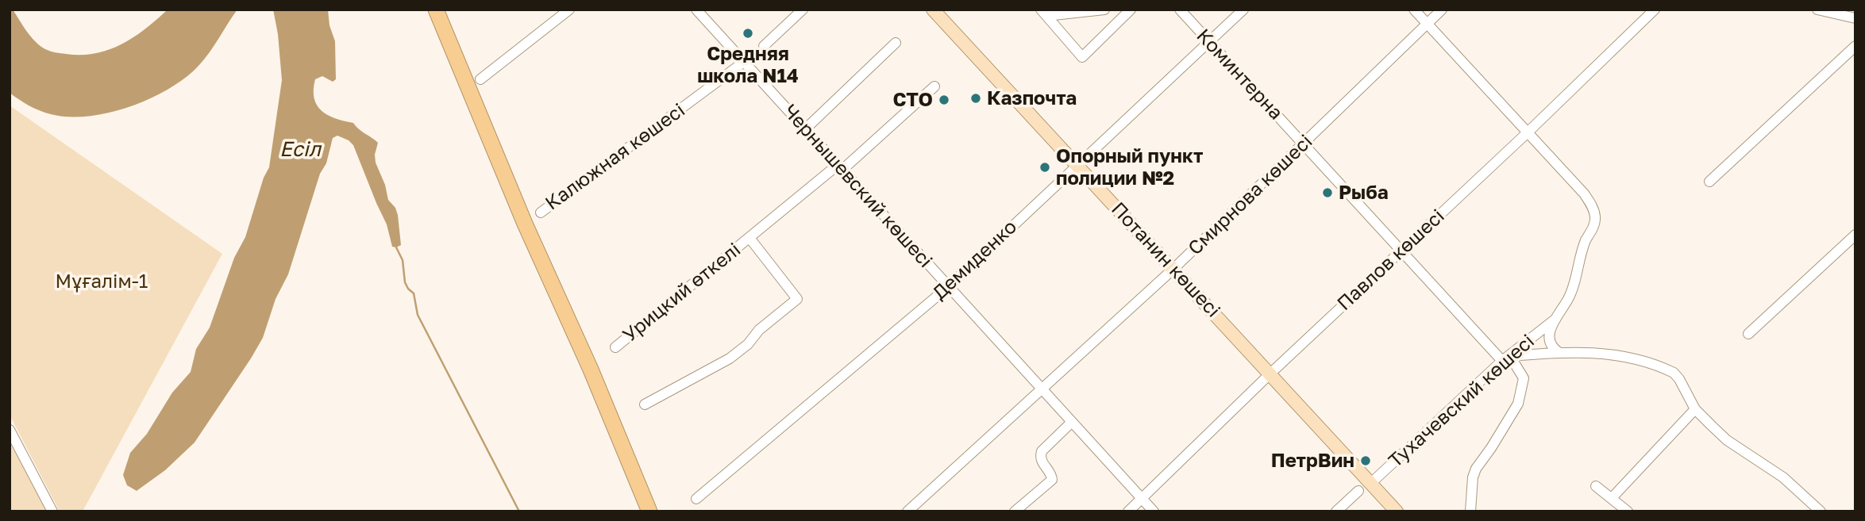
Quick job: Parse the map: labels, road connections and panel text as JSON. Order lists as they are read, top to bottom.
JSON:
{
  "streets": {
    "main road": ["Потанин көшесі"],
    "street": [
      "Коминтерна",
      "Калюжная көшесі",
      "Чернышевский көшесі",
      "Смирнова көшесі",
      "Демиденко",
      "Павлов көшесі",
      "Урицкий өткелі",
      "Тухачевский көшесі"
    ]
  },
  "crossings": [
    ["Коминтерна", "Смирнова көшесі"],
    ["Коминтерна", "Демиденко"],
    ["Коминтерна", "Павлов көшесі"],
    ["Коминтерна", "Тухачевский көшесі"],
    ["Калюжная көшесі", "Чернышевский көшесі"],
    ["Чернышевский көшесі", "Смирнова көшесі"],
    ["Чернышевский көшесі", "Демиденко"],
    ["Чернышевский көшесі", "Павлов көшесі"],
    ["Чернышевский көшесі", "Урицкий өткелі"],
    ["Смирнова көшесі", "Потанин көшесі"],
    ["Демиденко", "Потанин көшесі"],
    ["Потанин көшесі", "Павлов көшесі"],
    ["Потанин көшесі", "Тухачевский көшесі"],
    ["Павлов көшесі", "Тухачевский көшесі"]
  ],
  "water": ["Есіл"],
  "parks": ["Мұғалім-1"],
  "places": [
    "Средняя школа N14",
    "Казпочта",
    "СТО",
    "Опорный пункт полиции №2",
    "Рыба",
    "ПетрВин"
  ]
}
